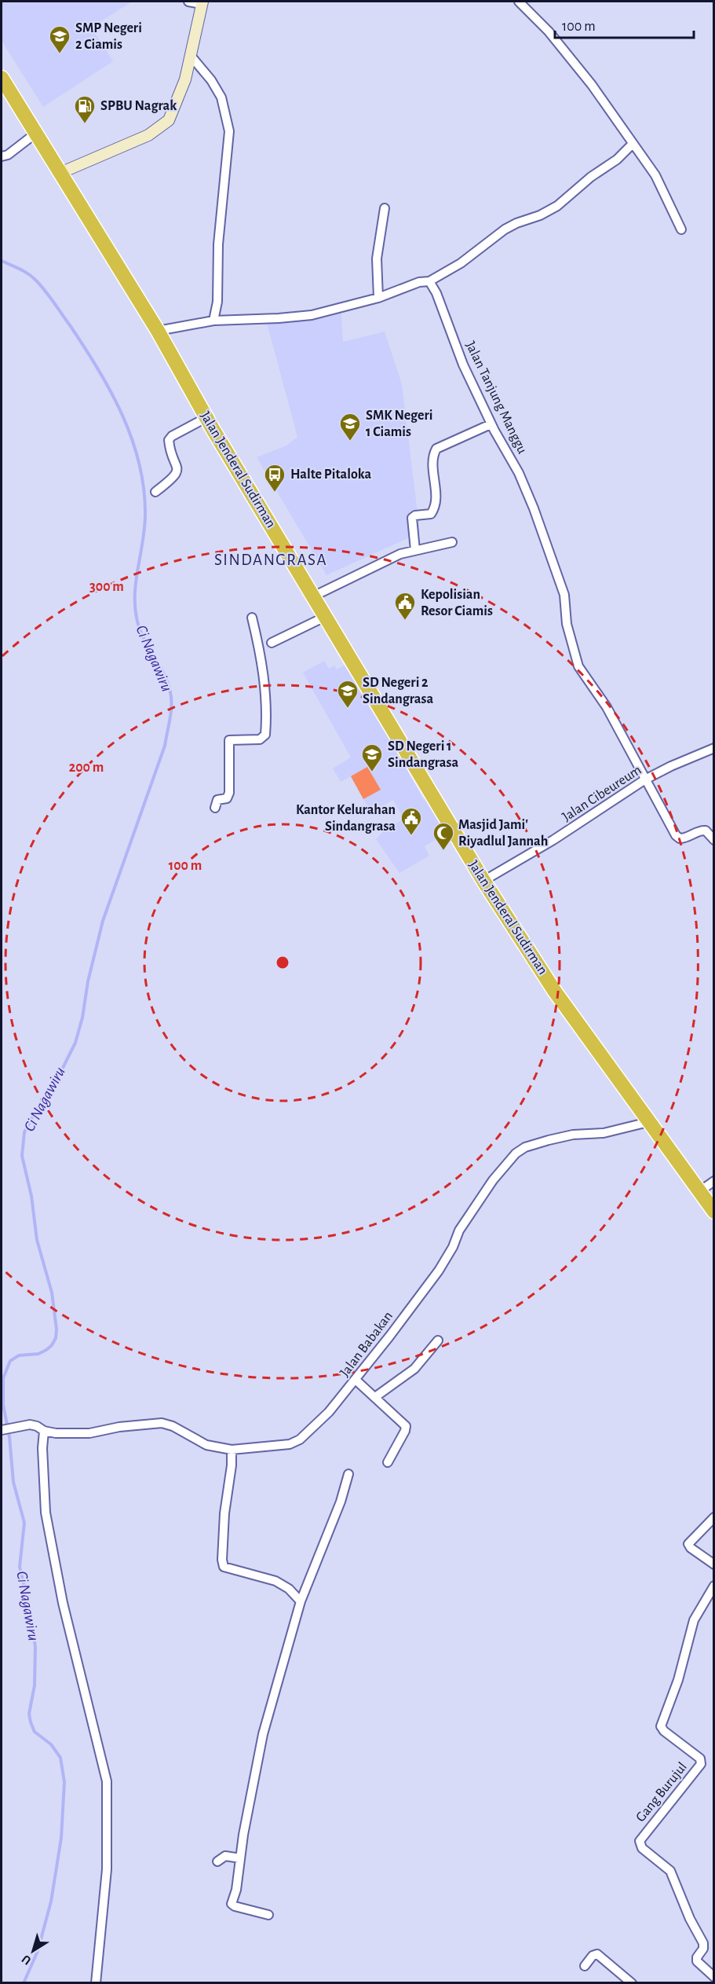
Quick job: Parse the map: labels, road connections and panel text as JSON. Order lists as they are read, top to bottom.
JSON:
{
  "streets": {
    "highway": ["Jalan Jenderal Sudirman"],
    "street": [
      "Jalan Tanjung Manggu",
      "Jalan Cibeureum",
      "Jalan Babakan",
      "Gang Burujul"
    ]
  },
  "crossings": [
    ["Jalan Tanjung Manggu", "Jalan Cibeureum"],
    ["Jalan Jenderal Sudirman", "Jalan Cibeureum"],
    ["Jalan Jenderal Sudirman", "Jalan Babakan"]
  ],
  "districts": ["SINDANGRASA"],
  "water": ["Ci Nagawiru"],
  "places": {
    "school or university": [
      "SMP Negeri 2 Ciamis",
      "SMK Negeri 1 Ciamis",
      "SD Negeri 2 Sindangrasa",
      "SD Negeri 1 Sindangrasa"
    ],
    "fuel station": ["SPBU Nagrak"],
    "bus stop": ["Halte Pitaloka"],
    "public building": ["Kepolisian Resor Ciamis", "Kantor Kelurahan Sindangrasa"],
    "mosque": ["Masjid Jami' Riyadlul Jannah"]
  },
  "scale_bar": "100 m",
  "north": "bottom left",
  "rings": ["300 m", "200 m", "100 m"]
}
